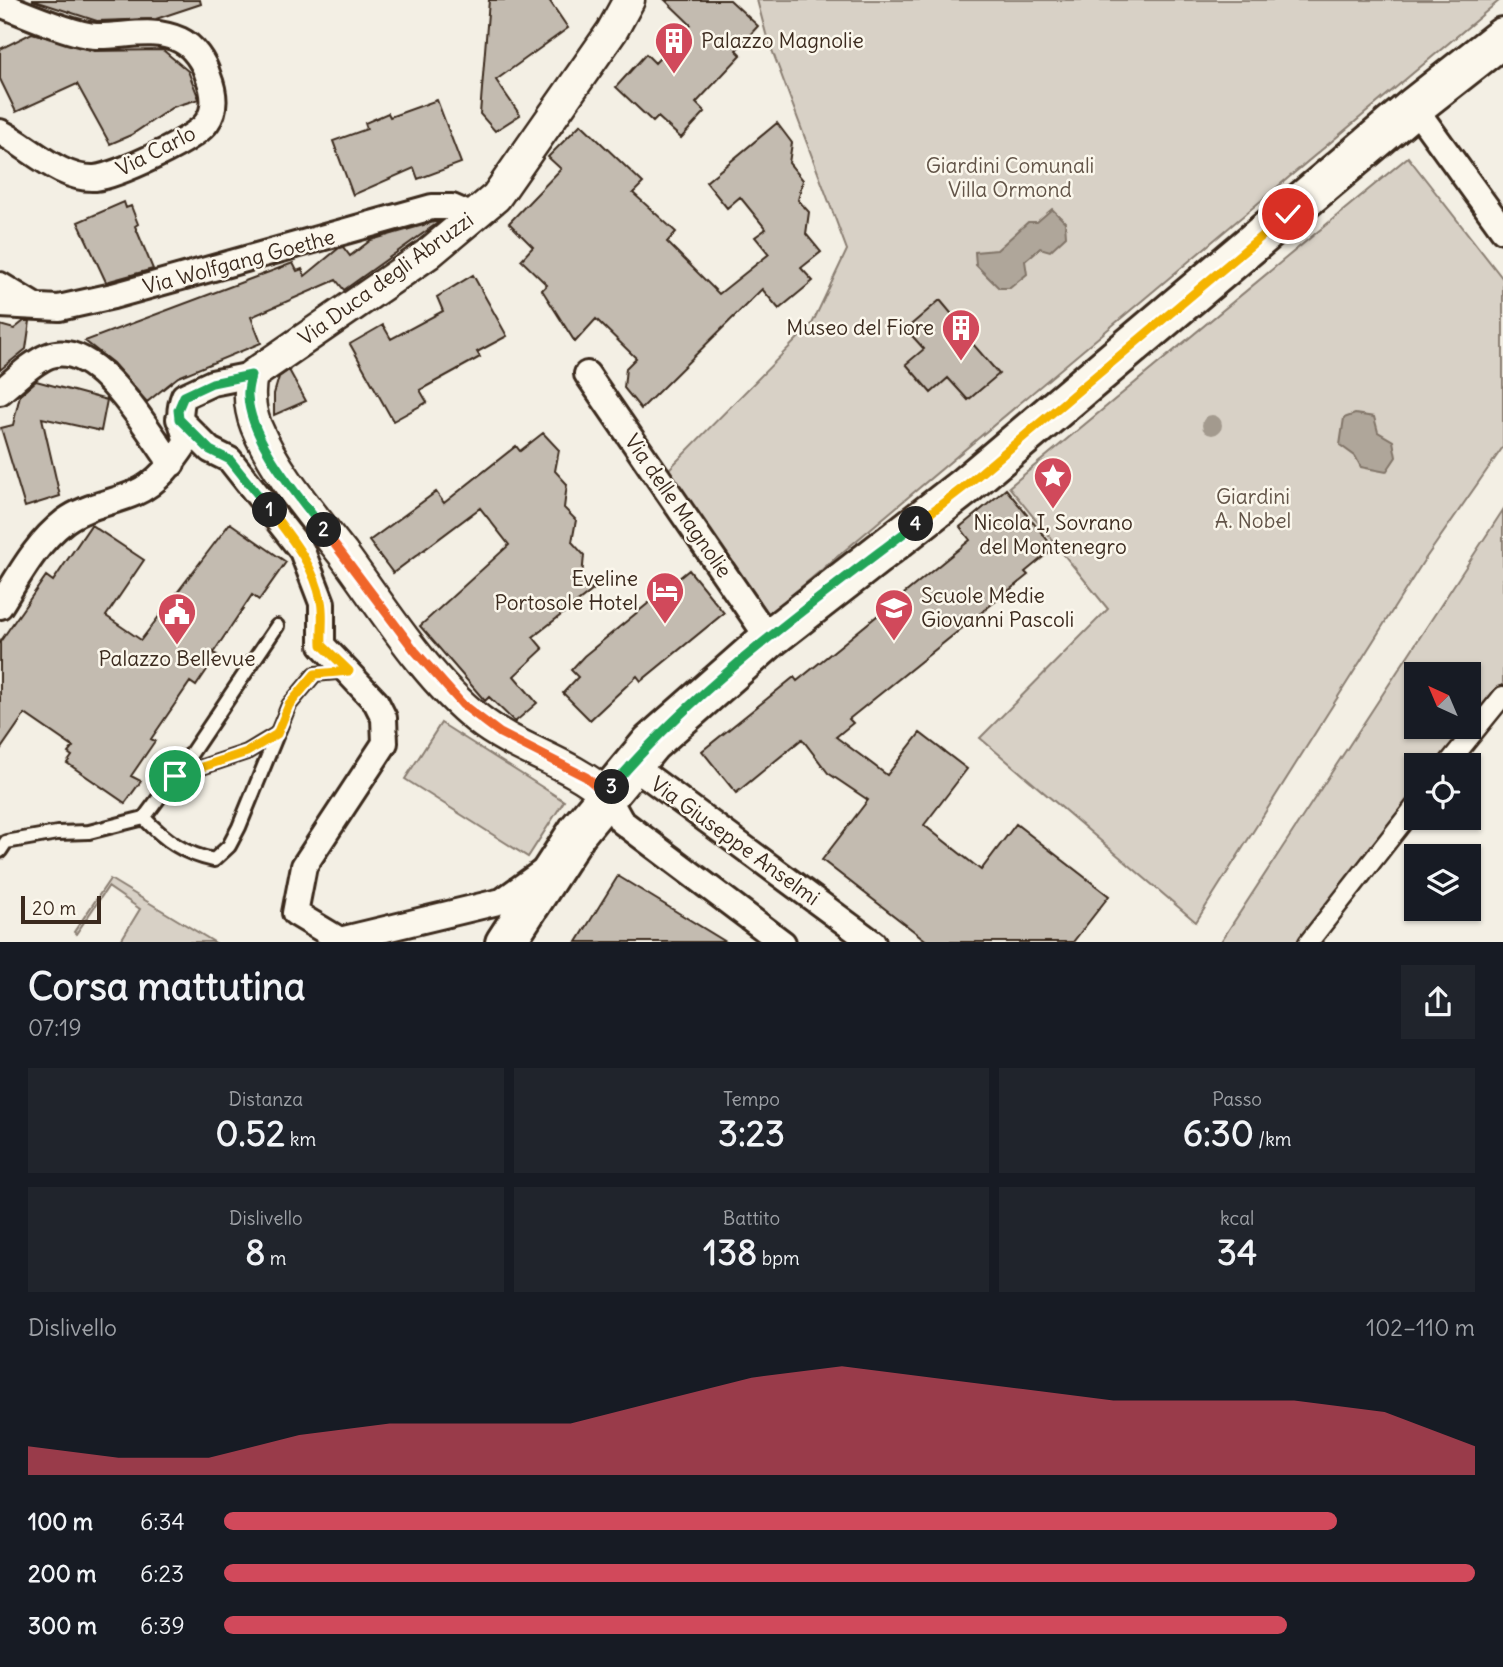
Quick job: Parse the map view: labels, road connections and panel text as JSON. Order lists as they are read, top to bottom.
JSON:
{
  "streets": {
    "street": [
      "Via Carlo",
      "Via Wolfgang Goethe",
      "Via Duca degli Abruzzi",
      "Via delle Magnolie",
      "Via Giuseppe Anselmi"
    ]
  },
  "crossings": [
    ["Via Wolfgang Goethe", "Via Duca degli Abruzzi"]
  ],
  "parks": ["Giardini Comunali Villa Ormond", "Giardini A. Nobel"],
  "places": {
    "building": ["Palazzo Magnolie", "Museo del Fiore"],
    "place": ["Nicola I, Sovrano del Montenegro"],
    "hotel": ["Eveline Portosole Hotel"],
    "school or university": ["Scuole Medie Giovanni Pascoli"],
    "public building": ["Palazzo Bellevue"]
  },
  "scale_bar": "20 m",
  "north": "top left",
  "page": {
    "pins": [
      "1",
      "4",
      "2",
      "3"
    ],
    "scale": "20 m",
    "heading": ["Corsa mattutina", "07:19"],
    "stats": [
      ["Distanza", "0.52 km"],
      ["Tempo", "3:23"],
      ["Passo", "6:30 /km"],
      ["Dislivello", "8 m"],
      ["Battito", "138 bpm"],
      ["kcal", "34"]
    ],
    "chart": ["Dislivello", "102–110 m"],
    "list": [
      {
        "name": "100 m",
        "note": "6:34"
      },
      {
        "name": "200 m",
        "note": "6:23"
      },
      {
        "name": "300 m",
        "note": "6:39"
      }
    ]
  }
}
